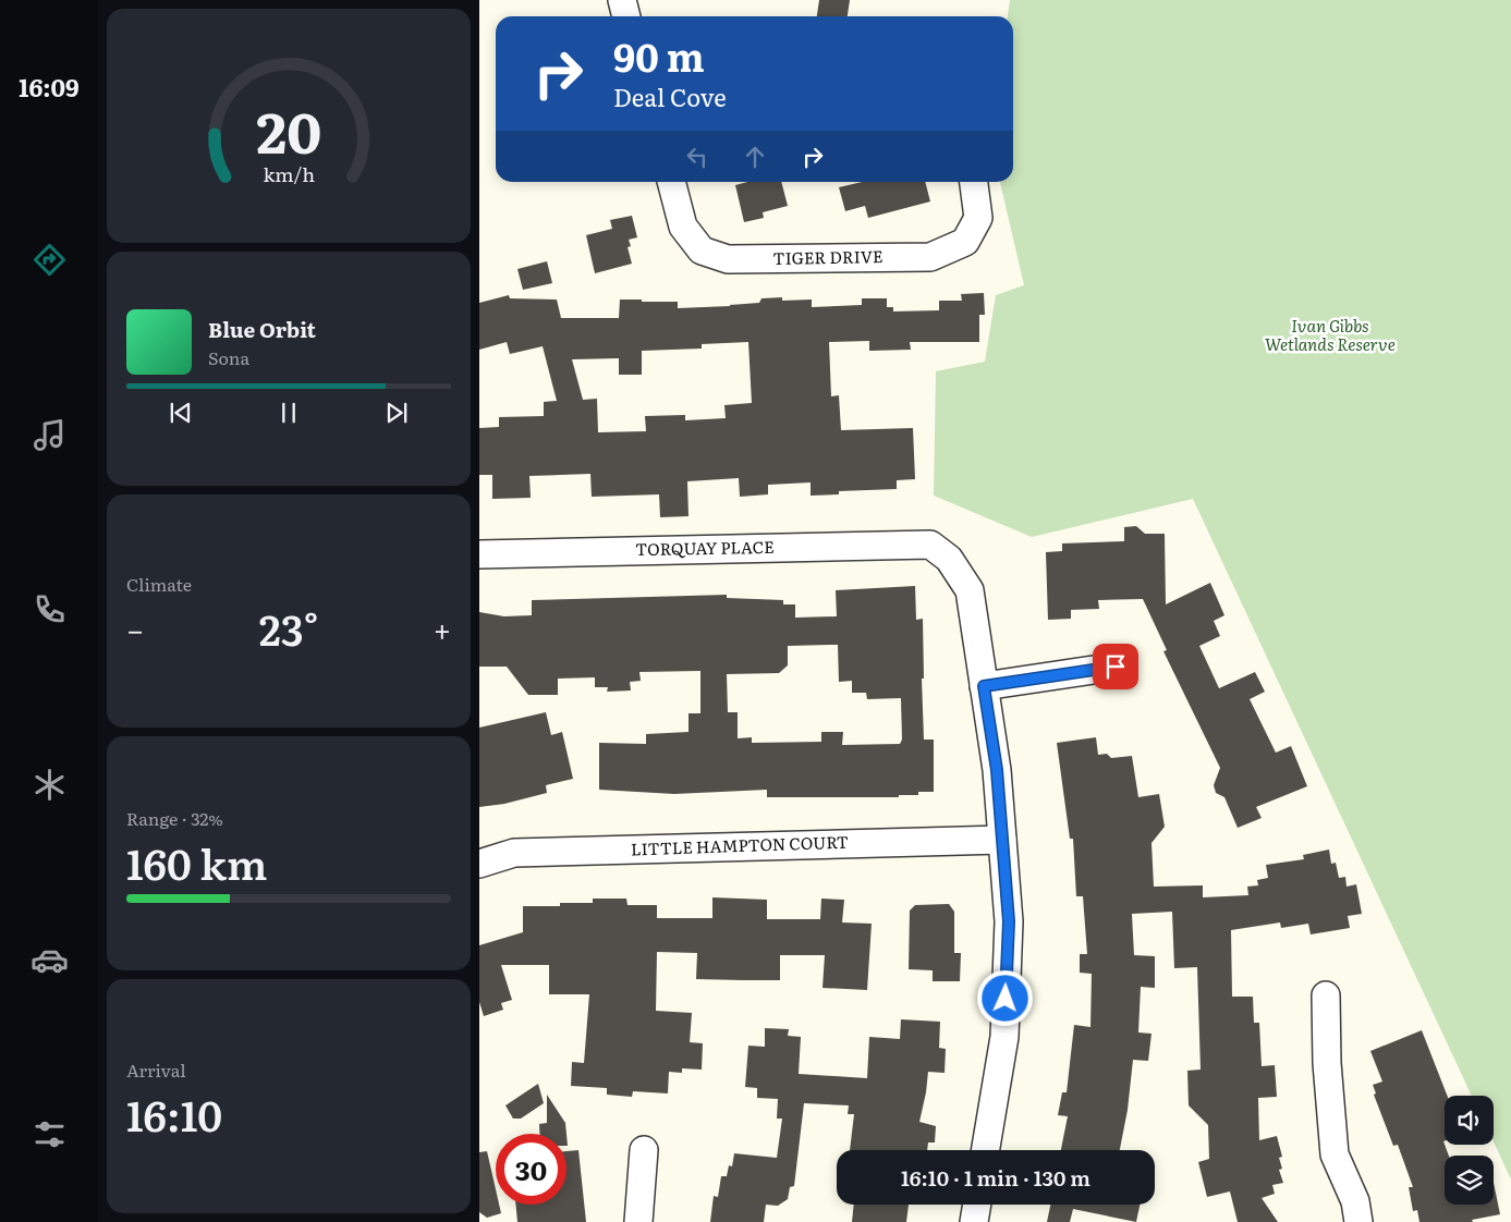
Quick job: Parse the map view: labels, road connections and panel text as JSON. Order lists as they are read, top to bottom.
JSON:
{
  "streets": {
    "street": ["TIGER DRIVE", "TORQUAY PLACE", "LITTLE HAMPTON COURT"]
  },
  "parks": ["Ivan Gibbs Wetlands Reserve"],
  "page": {
    "tabs": "16:09",
    "turn": ["90 m", "Deal Cove"],
    "song": ["Blue Orbit", "Sona"],
    "tile": [
      "Climate",
      ["Range · 32%", "160 km"],
      ["Arrival", "16:10"]
    ],
    "heat": ["−", "23°", "+"],
    "limit": "30",
    "trip": "16:10 · 1 min · 130 m",
    "gauge": ["20", "km/h"]
  }
}
